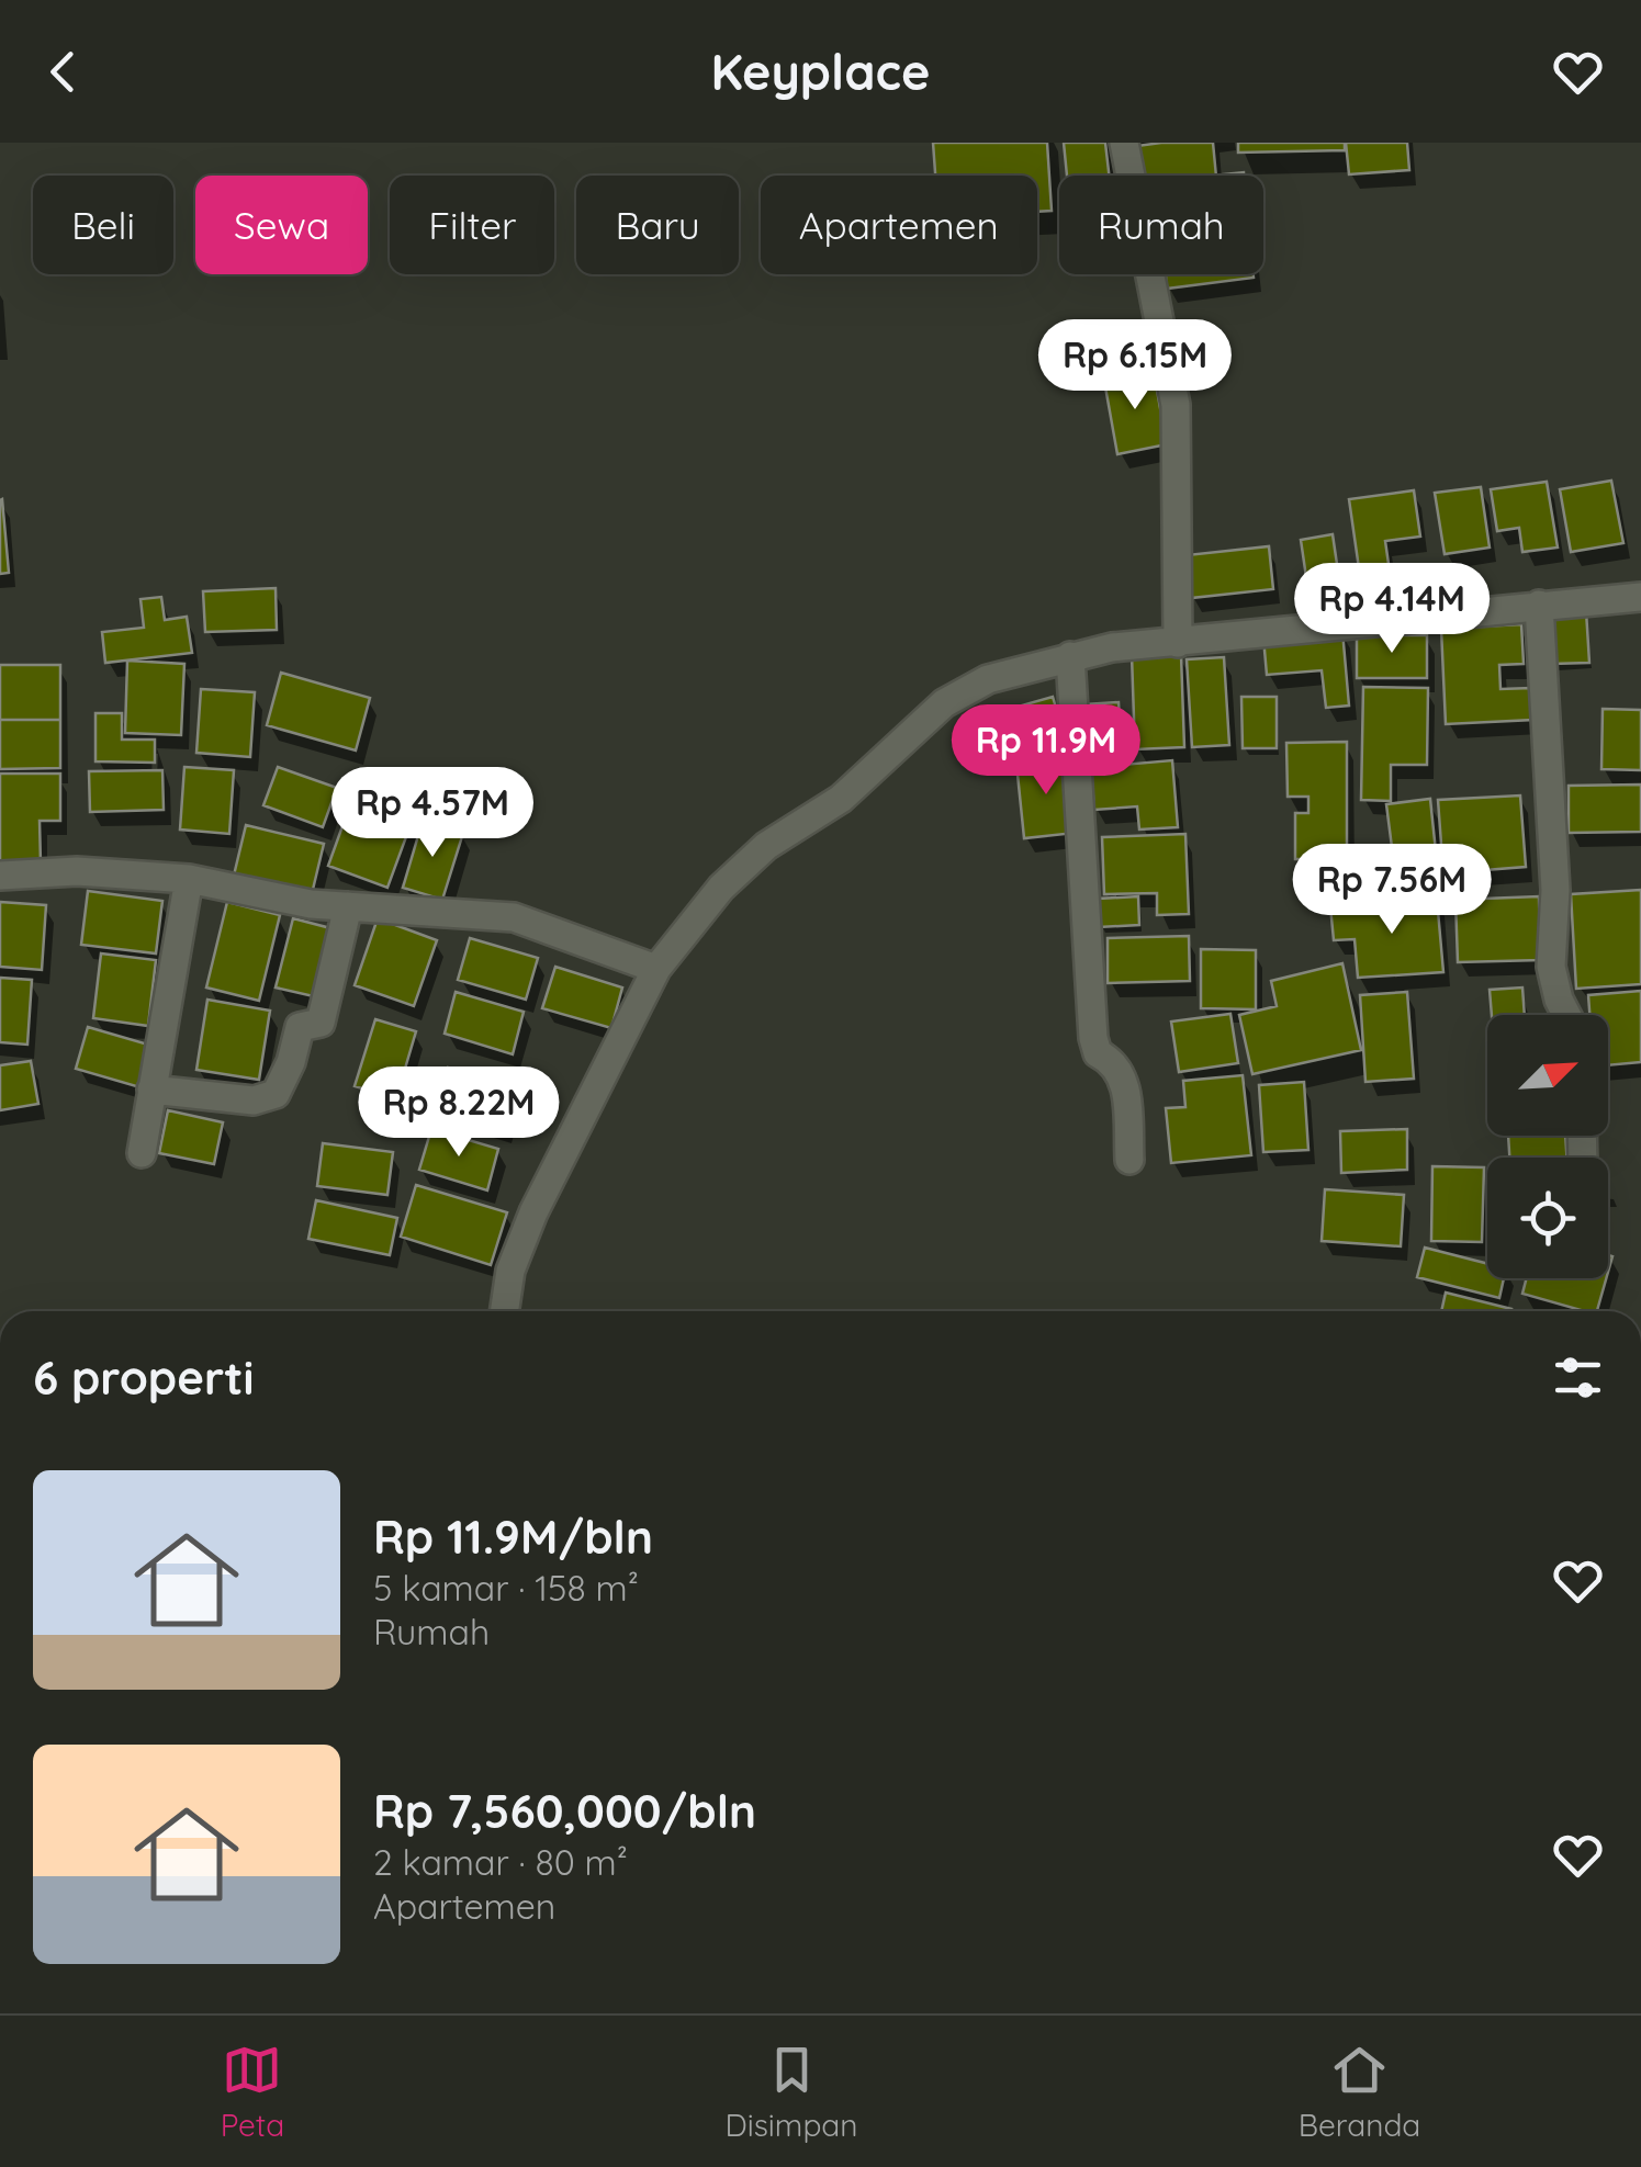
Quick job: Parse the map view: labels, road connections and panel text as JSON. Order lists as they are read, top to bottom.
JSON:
{
  "north": "top right",
  "page": {
    "header": "Keyplace",
    "chip": [
      "Beli",
      "Sewa",
      "Filter",
      "Baru",
      "Apartemen",
      "Rumah"
    ],
    "price": [
      "Rp 6.15M",
      "Rp 4.14M",
      "Rp 11.9M",
      "Rp 4.57M",
      "Rp 7.56M",
      "Rp 8.22M"
    ],
    "heading": "6 properti",
    "list": [
      {
        "name": "Rp 11.9M/bln",
        "note": "5 kamar · 158 m² · Rumah"
      },
      {
        "name": "Rp 7,560,000/bln",
        "note": "2 kamar · 80 m² · Apartemen"
      }
    ],
    "tabs": ["Peta", "Disimpan", "Beranda"]
  }
}
